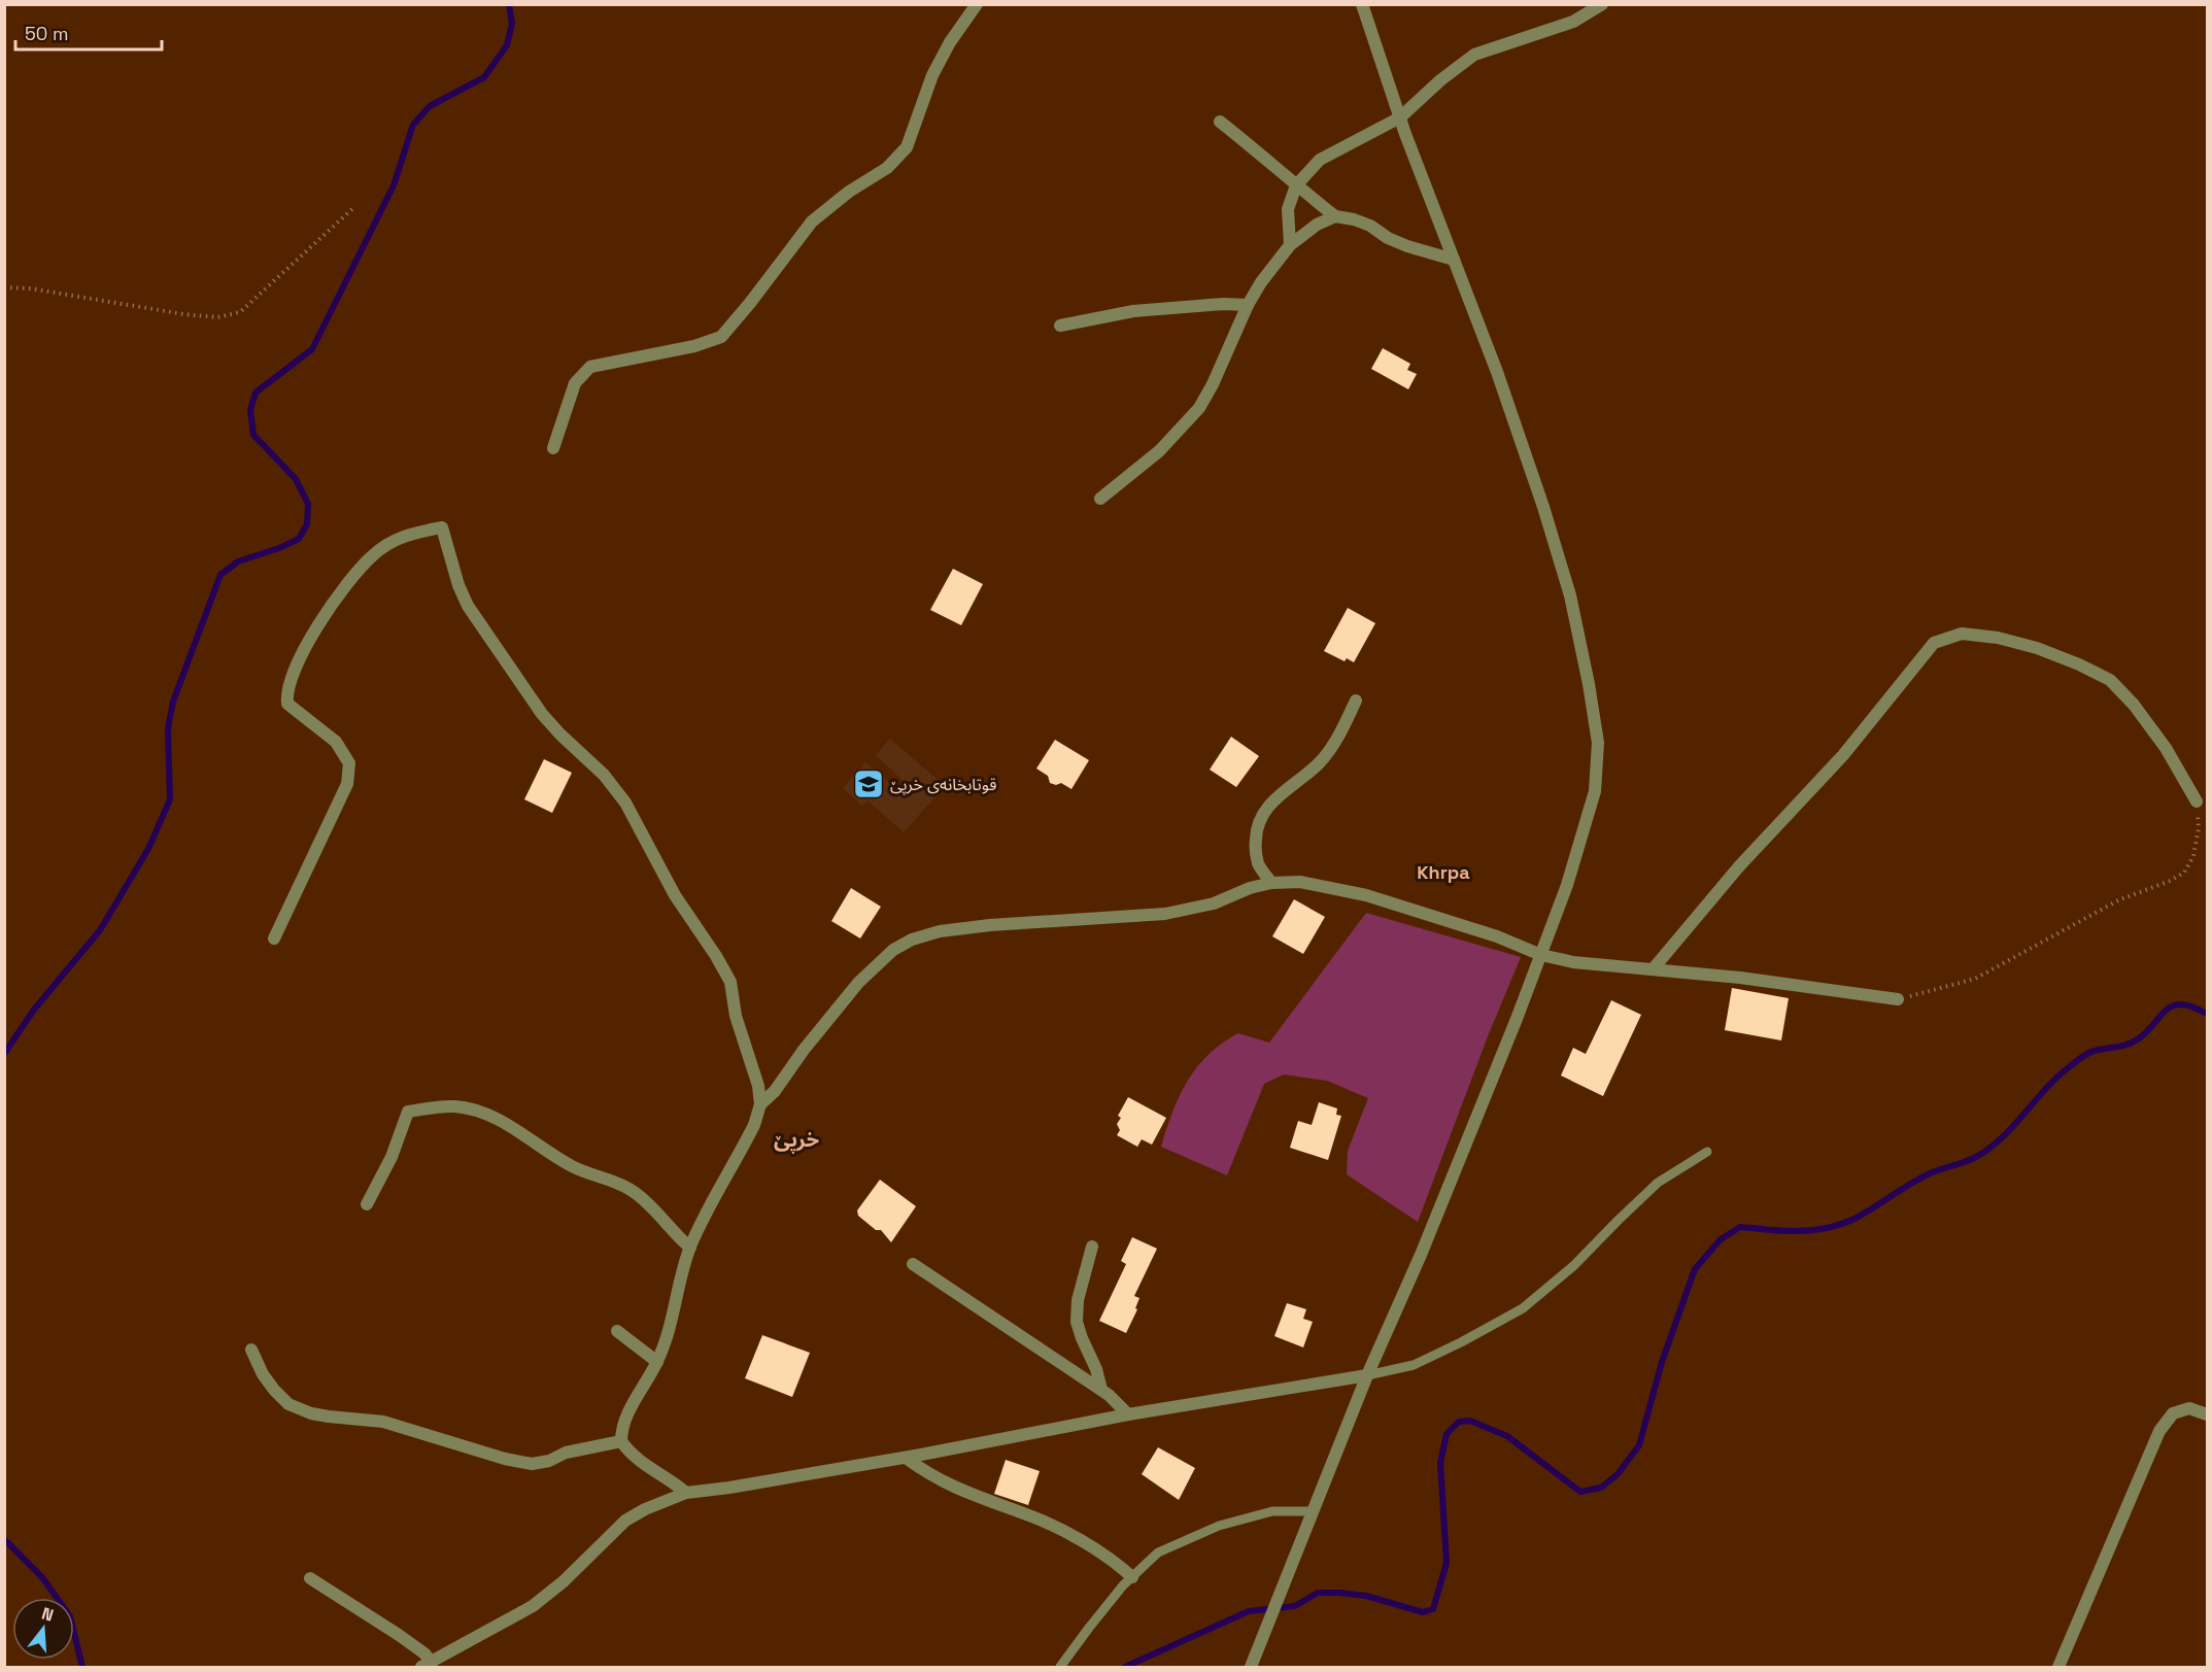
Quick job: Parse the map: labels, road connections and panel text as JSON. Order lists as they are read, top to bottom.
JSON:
{
  "districts": ["Khrpa", "خرپێ"],
  "places": {
    "school or university": ["قوتابخانەی خرپێ"]
  },
  "scale_bar": "50 m",
  "north": "top"
}
